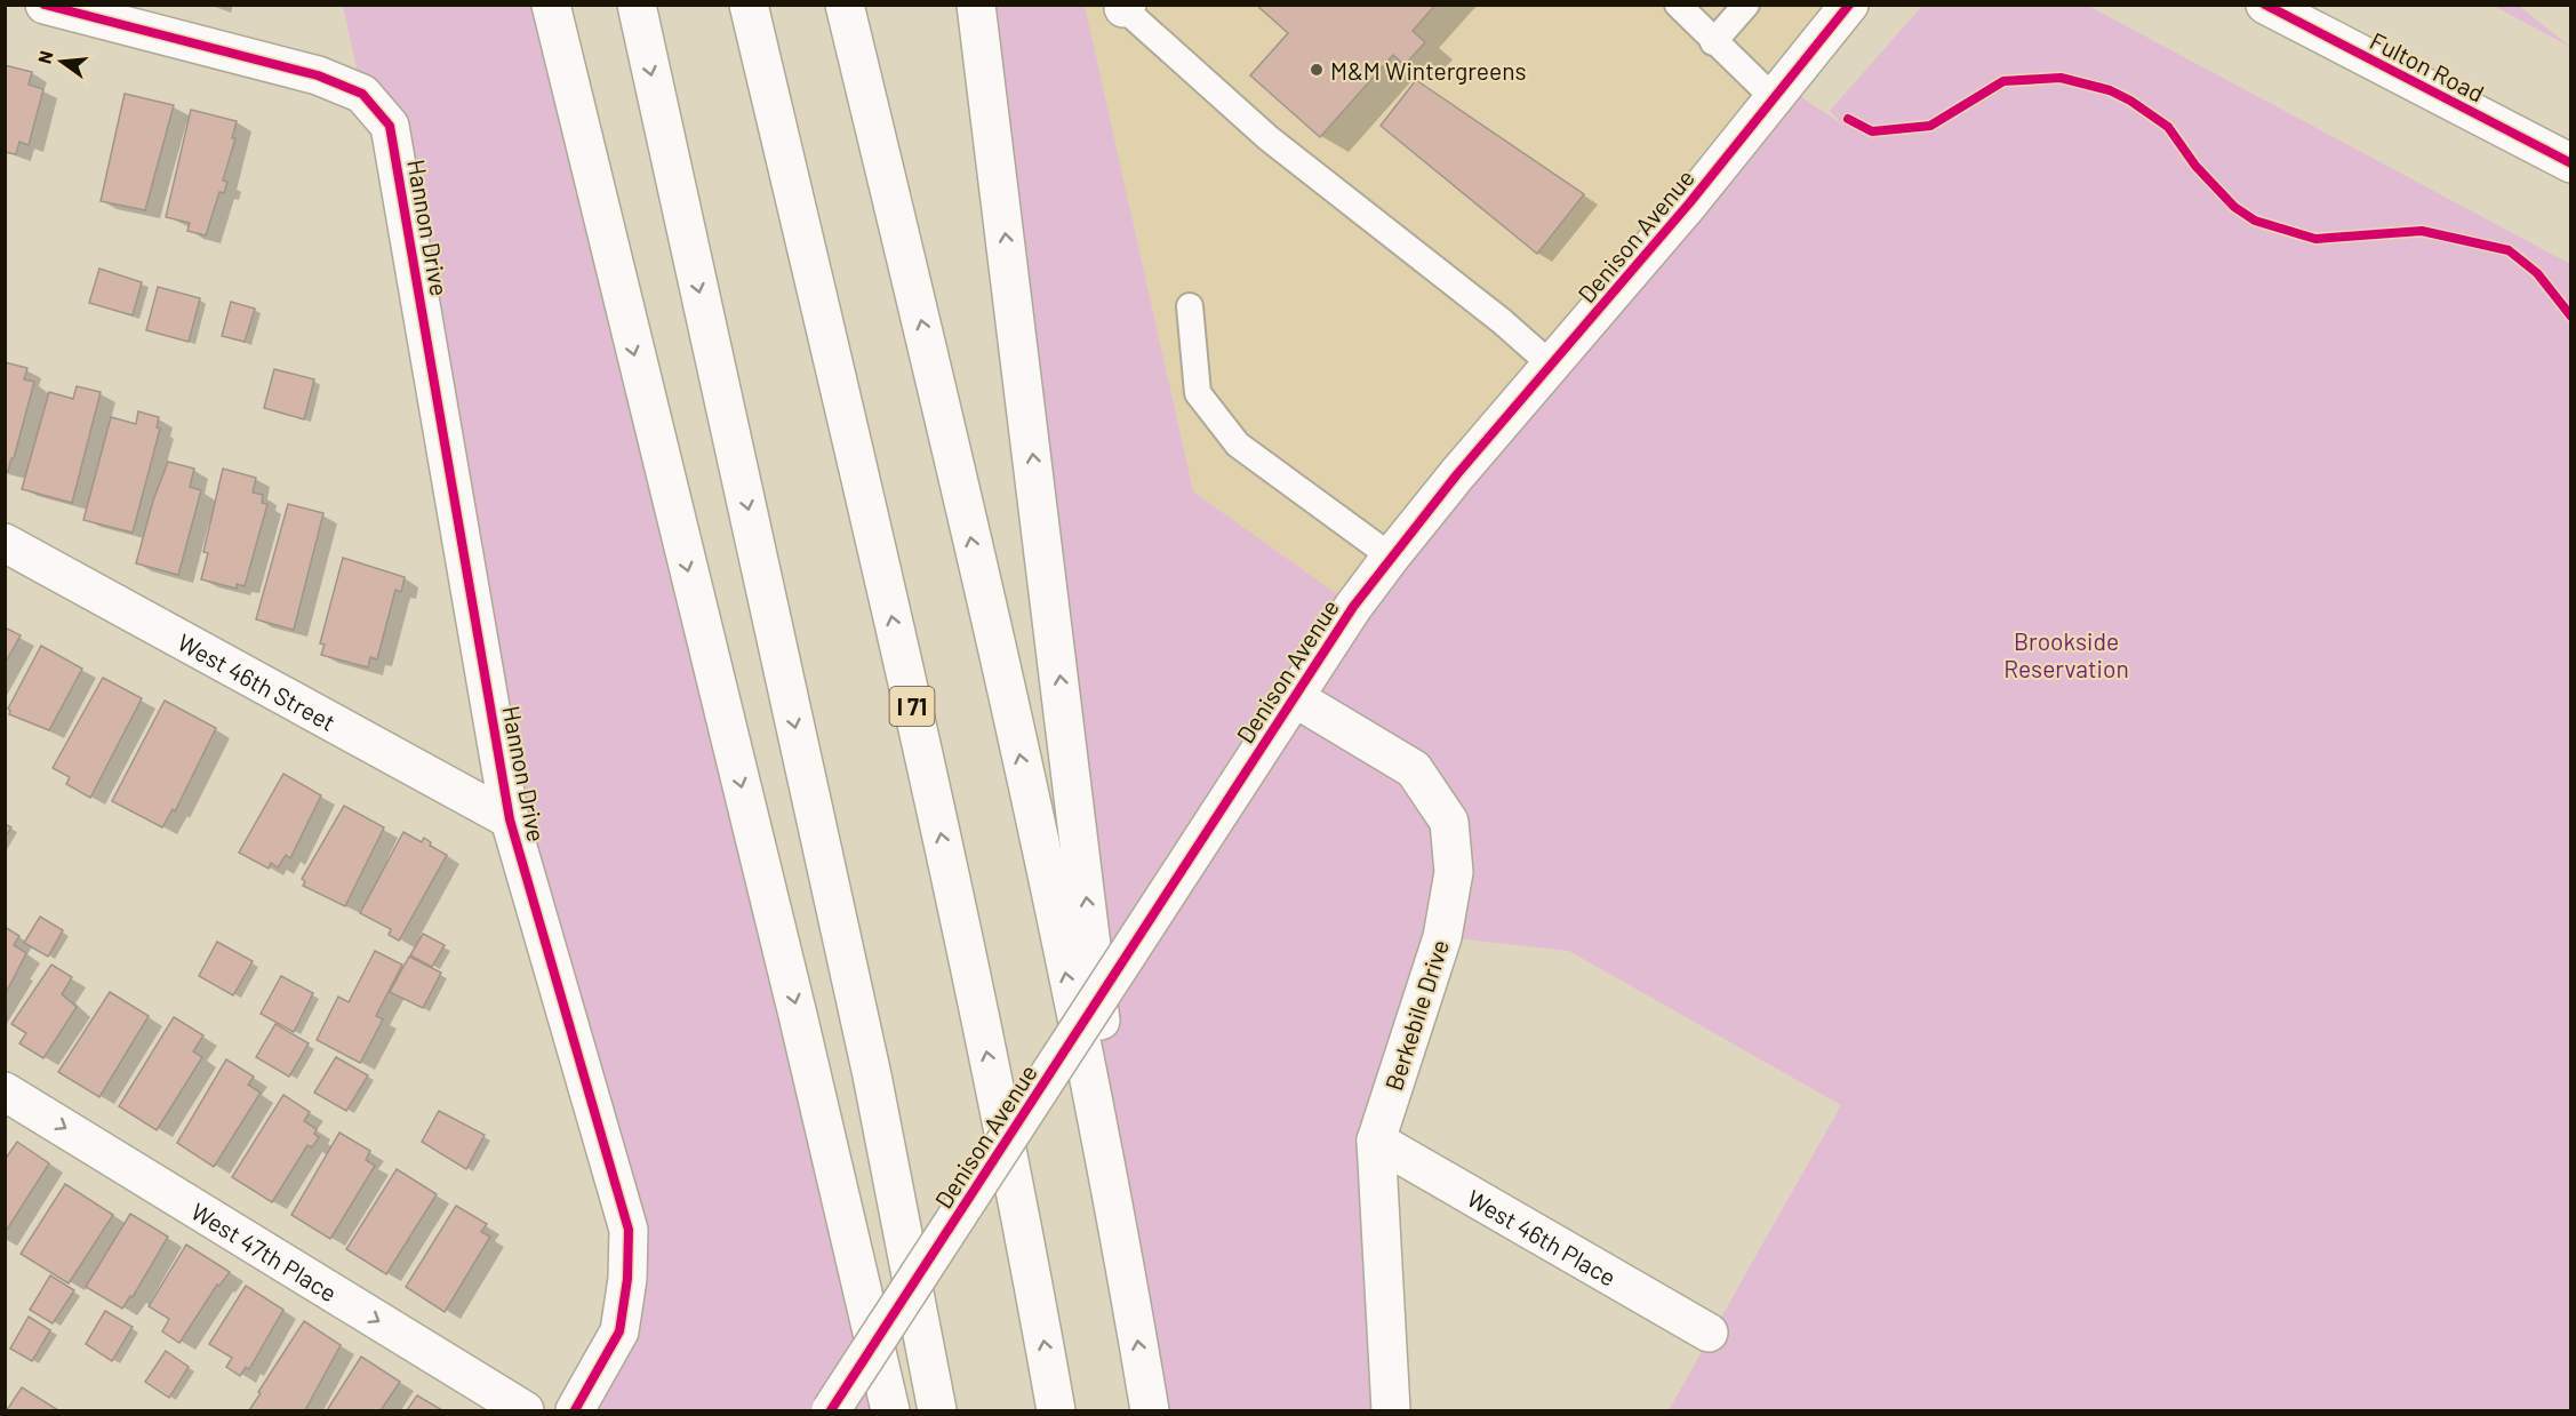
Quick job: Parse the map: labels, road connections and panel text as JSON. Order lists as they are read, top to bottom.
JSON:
{
  "streets": {
    "main road": [
      "Fulton Road",
      "Hannon Drive",
      "Denison Avenue",
      "West 46th Street",
      "I 71",
      "Berkebile Drive",
      "West 46th Place",
      "West 47th Place"
    ]
  },
  "crossings": [
    ["Hannon Drive", "West 46th Street"],
    ["Denison Avenue", "Berkebile Drive"],
    ["Berkebile Drive", "West 46th Place"]
  ],
  "one_way": ["West 47th Place"],
  "parks": ["Brookside Reservation"],
  "places": ["M&M Wintergreens"],
  "north": "left"
}
